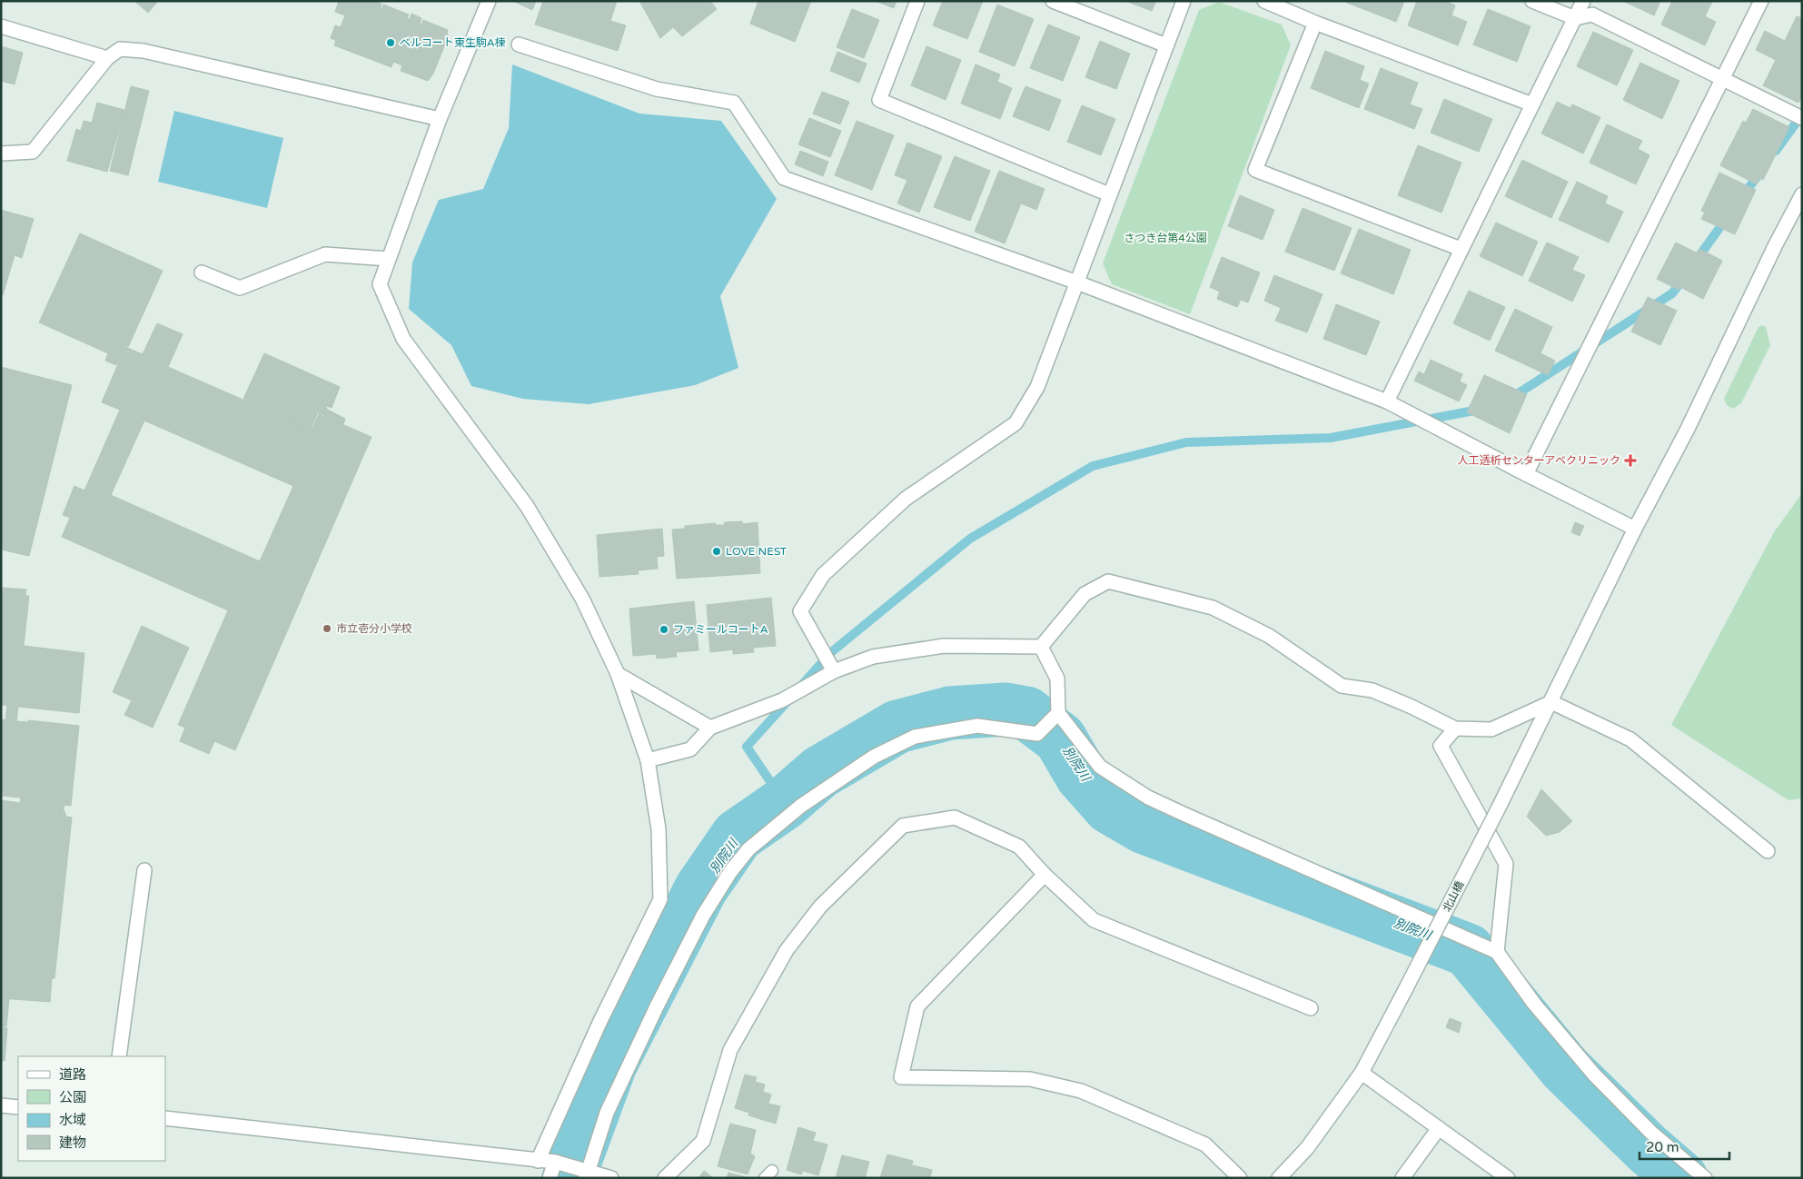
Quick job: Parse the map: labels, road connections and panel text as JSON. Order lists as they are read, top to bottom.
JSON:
{
  "streets": {
    "street": ["北山橋"]
  },
  "water": ["別院川"],
  "parks": ["さつき台第4公園"],
  "places": {
    "other": [
      "ベルコート東生駒A棟",
      "LOVE NEST",
      "市立壱分小学校",
      "ファミールコートA"
    ],
    "health": ["人工透析センターアベクリニック"]
  },
  "legend": [
    "道路",
    "公園",
    "水域",
    "建物"
  ],
  "scale_bar": "20 m"
}
